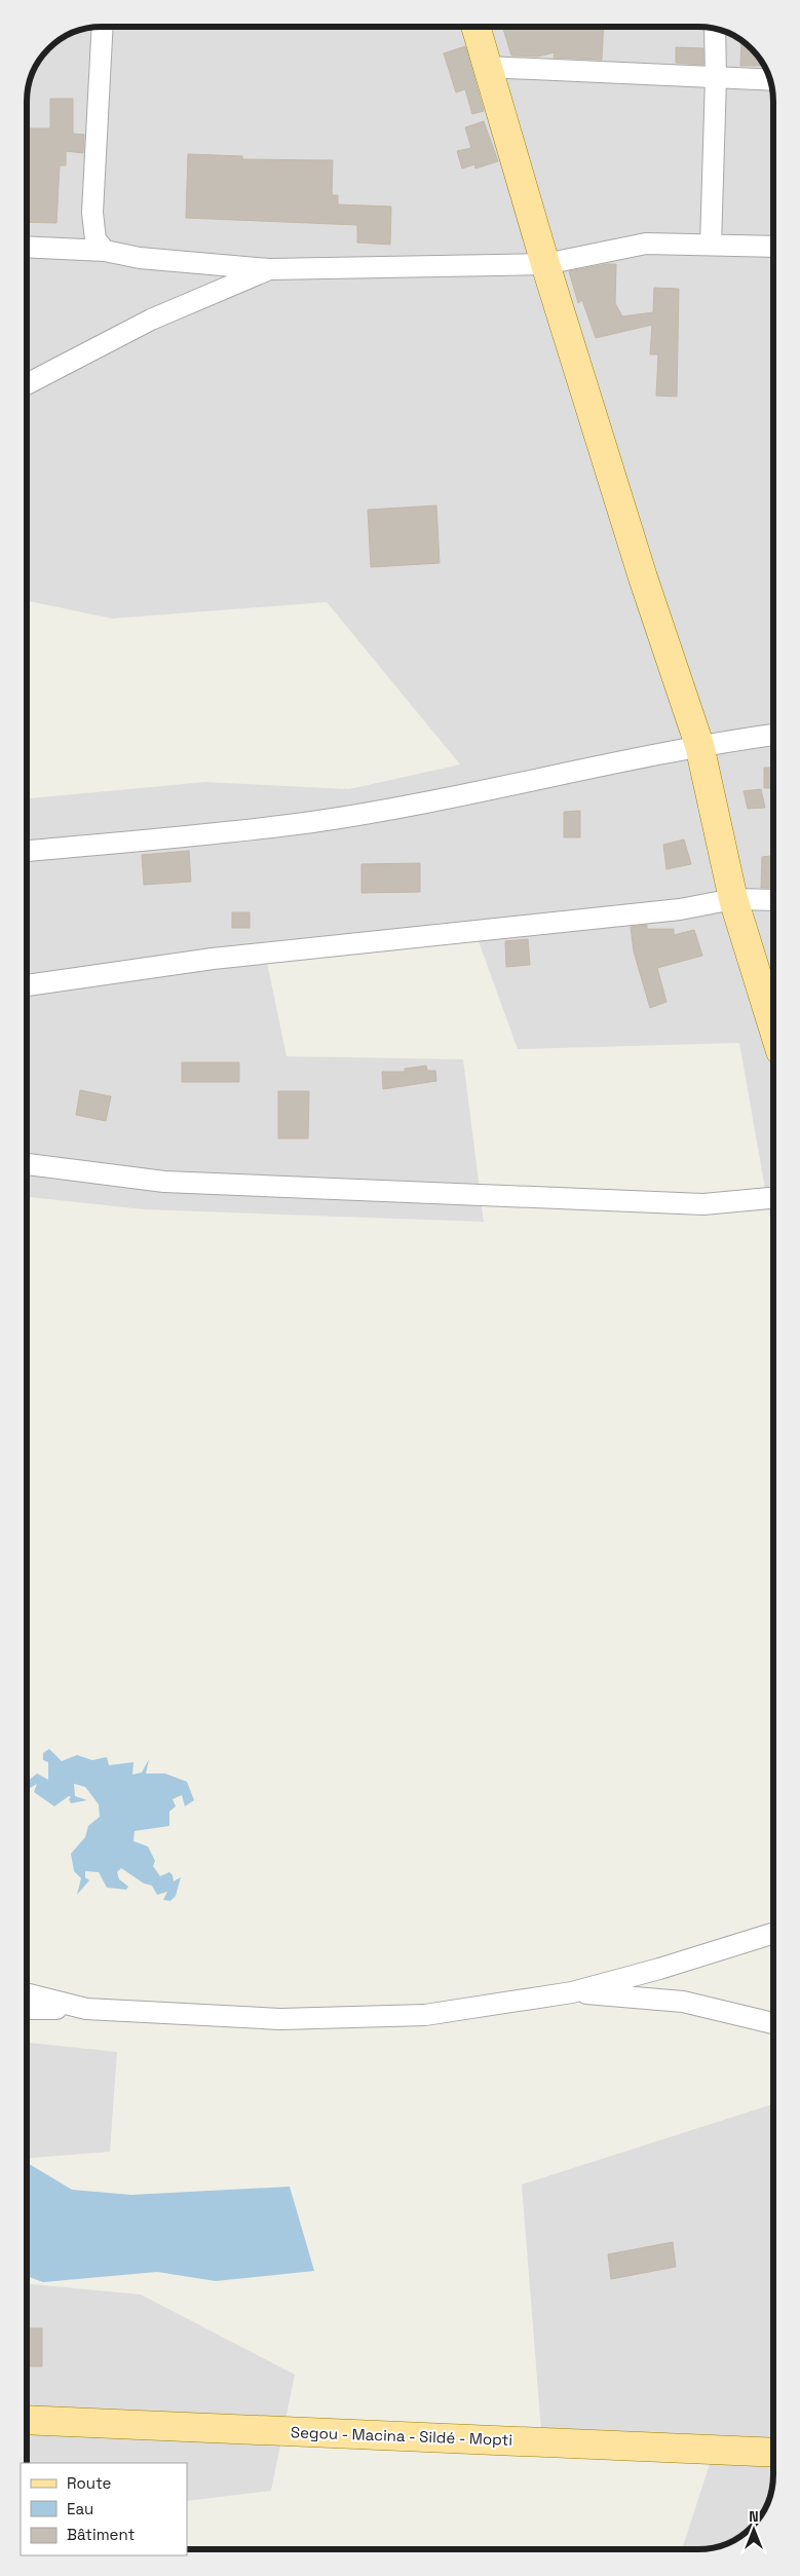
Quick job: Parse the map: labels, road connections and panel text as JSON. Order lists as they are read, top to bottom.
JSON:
{
  "streets": {
    "main road": ["Segou - Macina - Sildé - Mopti"]
  },
  "legend": ["Route", "Eau", "Bâtiment"],
  "north": "top"
}
